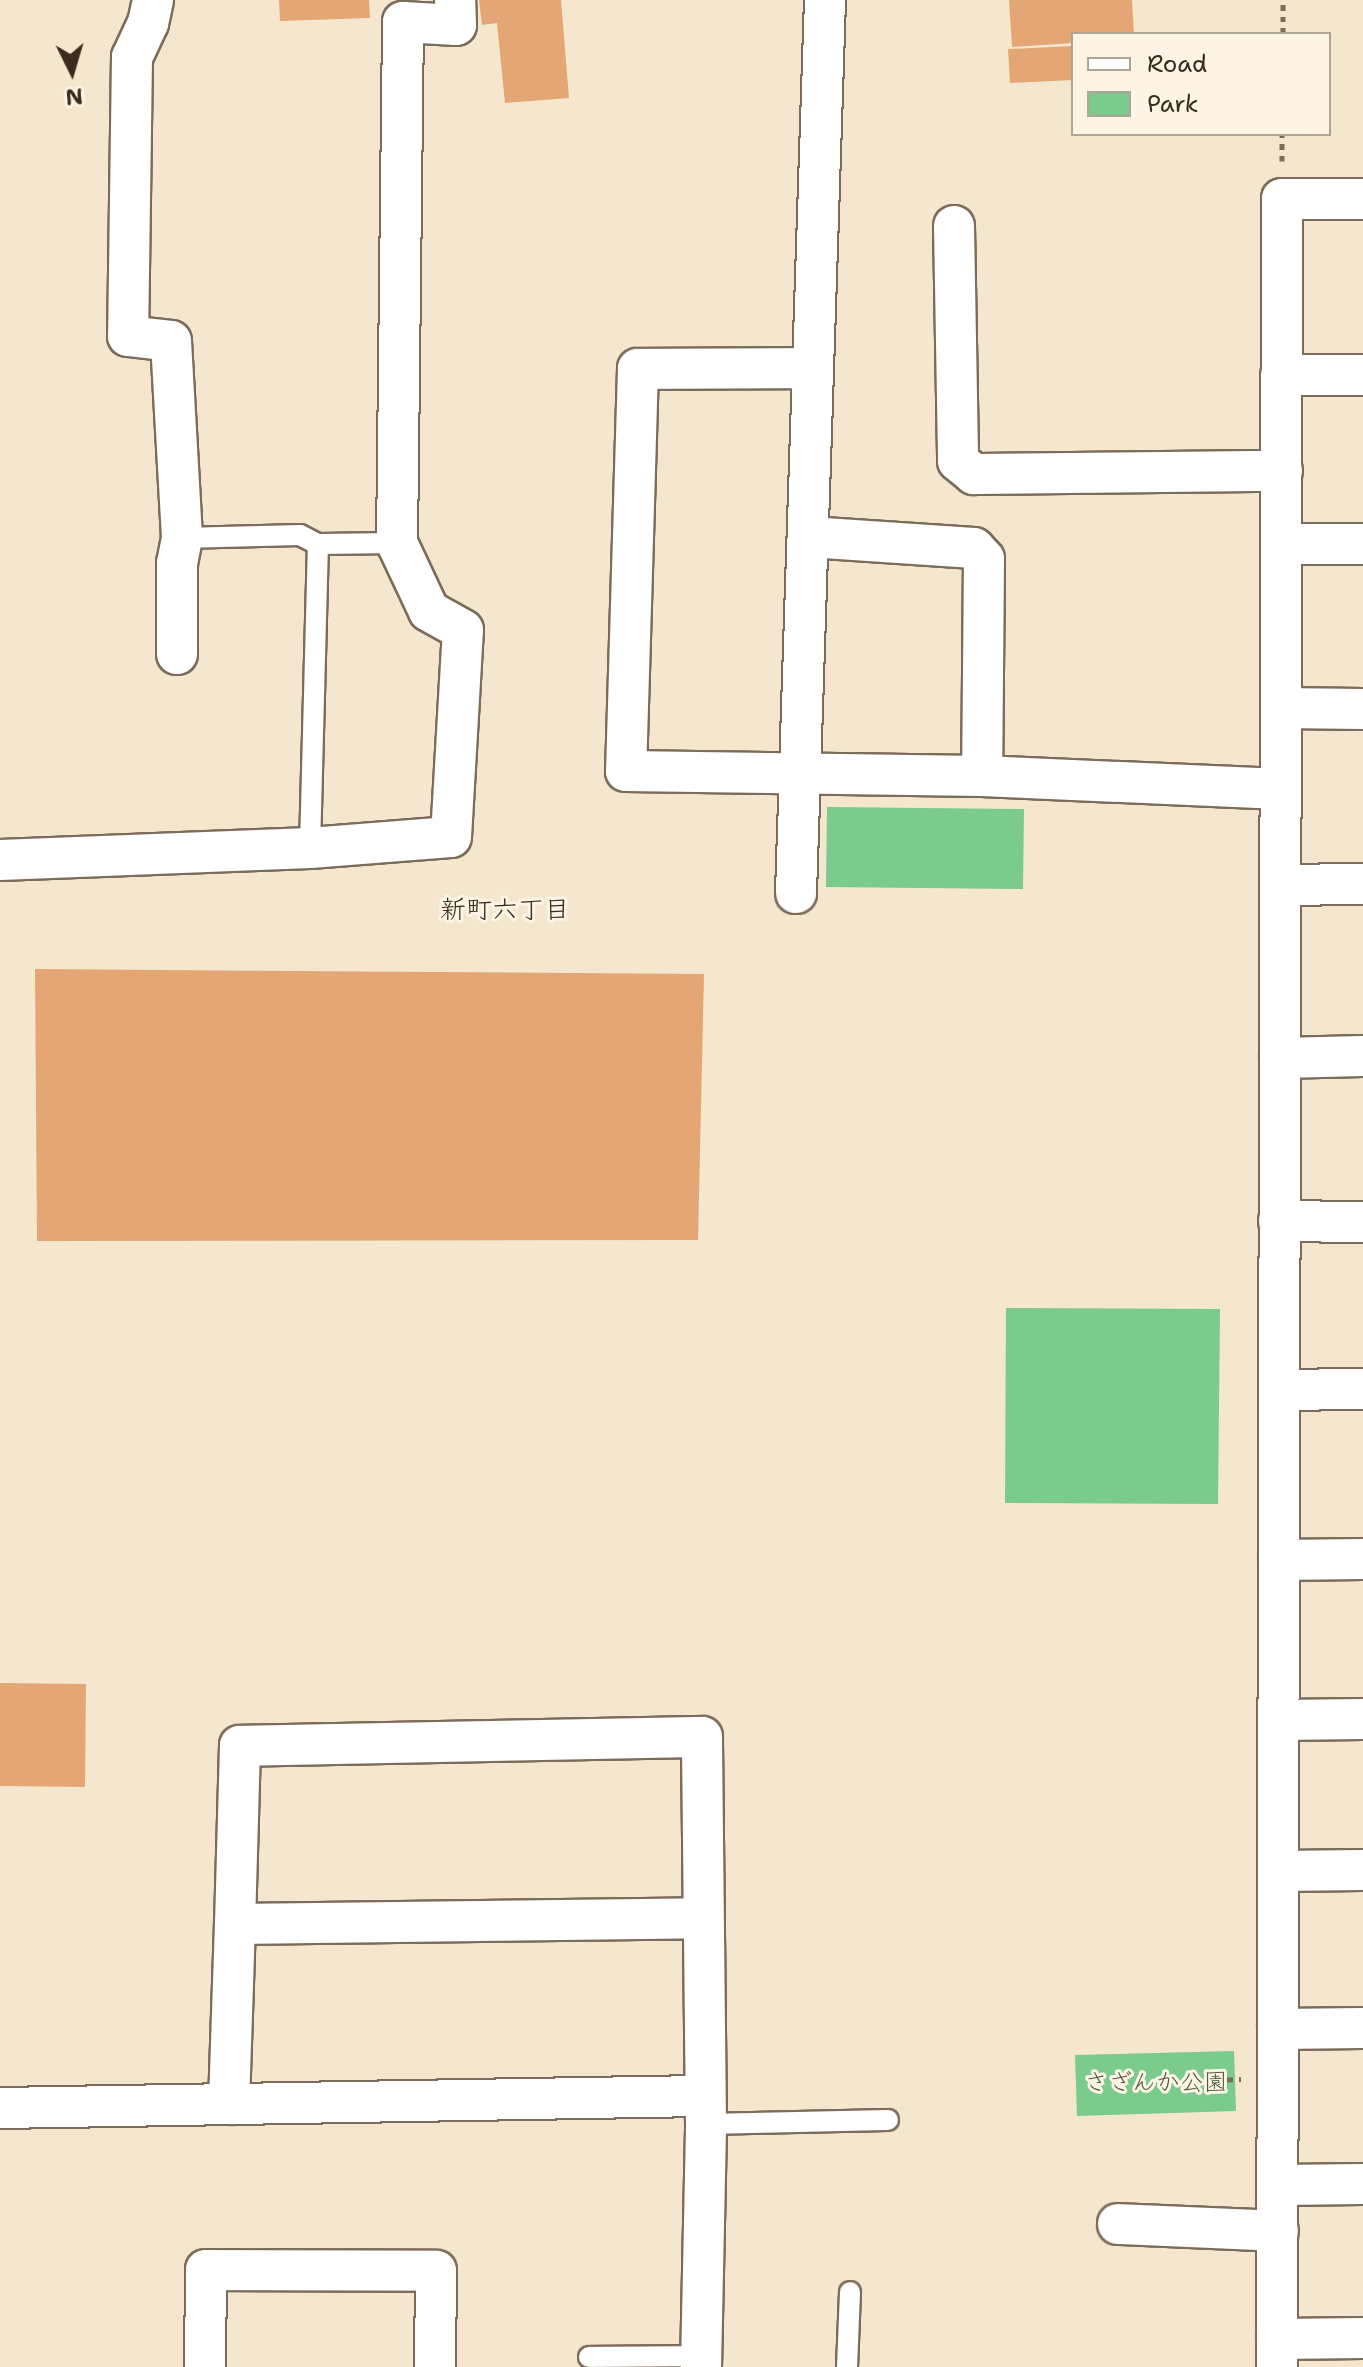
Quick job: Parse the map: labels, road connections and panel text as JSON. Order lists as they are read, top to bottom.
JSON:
{
  "districts": ["新町六丁目"],
  "parks": ["さざんか公園"],
  "legend": ["Road", "Park"],
  "north": "bottom"
}
